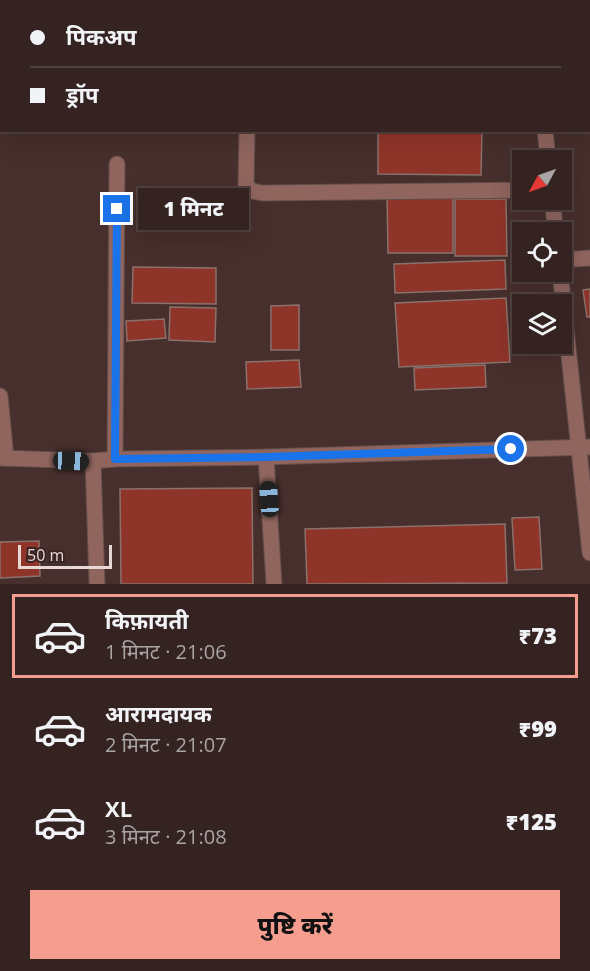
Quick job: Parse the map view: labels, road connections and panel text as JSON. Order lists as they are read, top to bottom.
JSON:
{
  "scale_bar": "50 m",
  "north": "bottom left",
  "page": {
    "banner": ["पिकअप", "ड्रॉप"],
    "bubble": "1 मिनट",
    "scale": "50 m",
    "list": [
      {
        "name": "किफ़ायती",
        "note": "1 मिनट · 21:06",
        "value": "₹73"
      },
      {
        "name": "आरामदायक",
        "note": "2 मिनट · 21:07",
        "value": "₹99"
      },
      {
        "name": "XL",
        "note": "3 मिनट · 21:08",
        "value": "₹125"
      }
    ],
    "buttons": "पुष्टि करें"
  }
}
